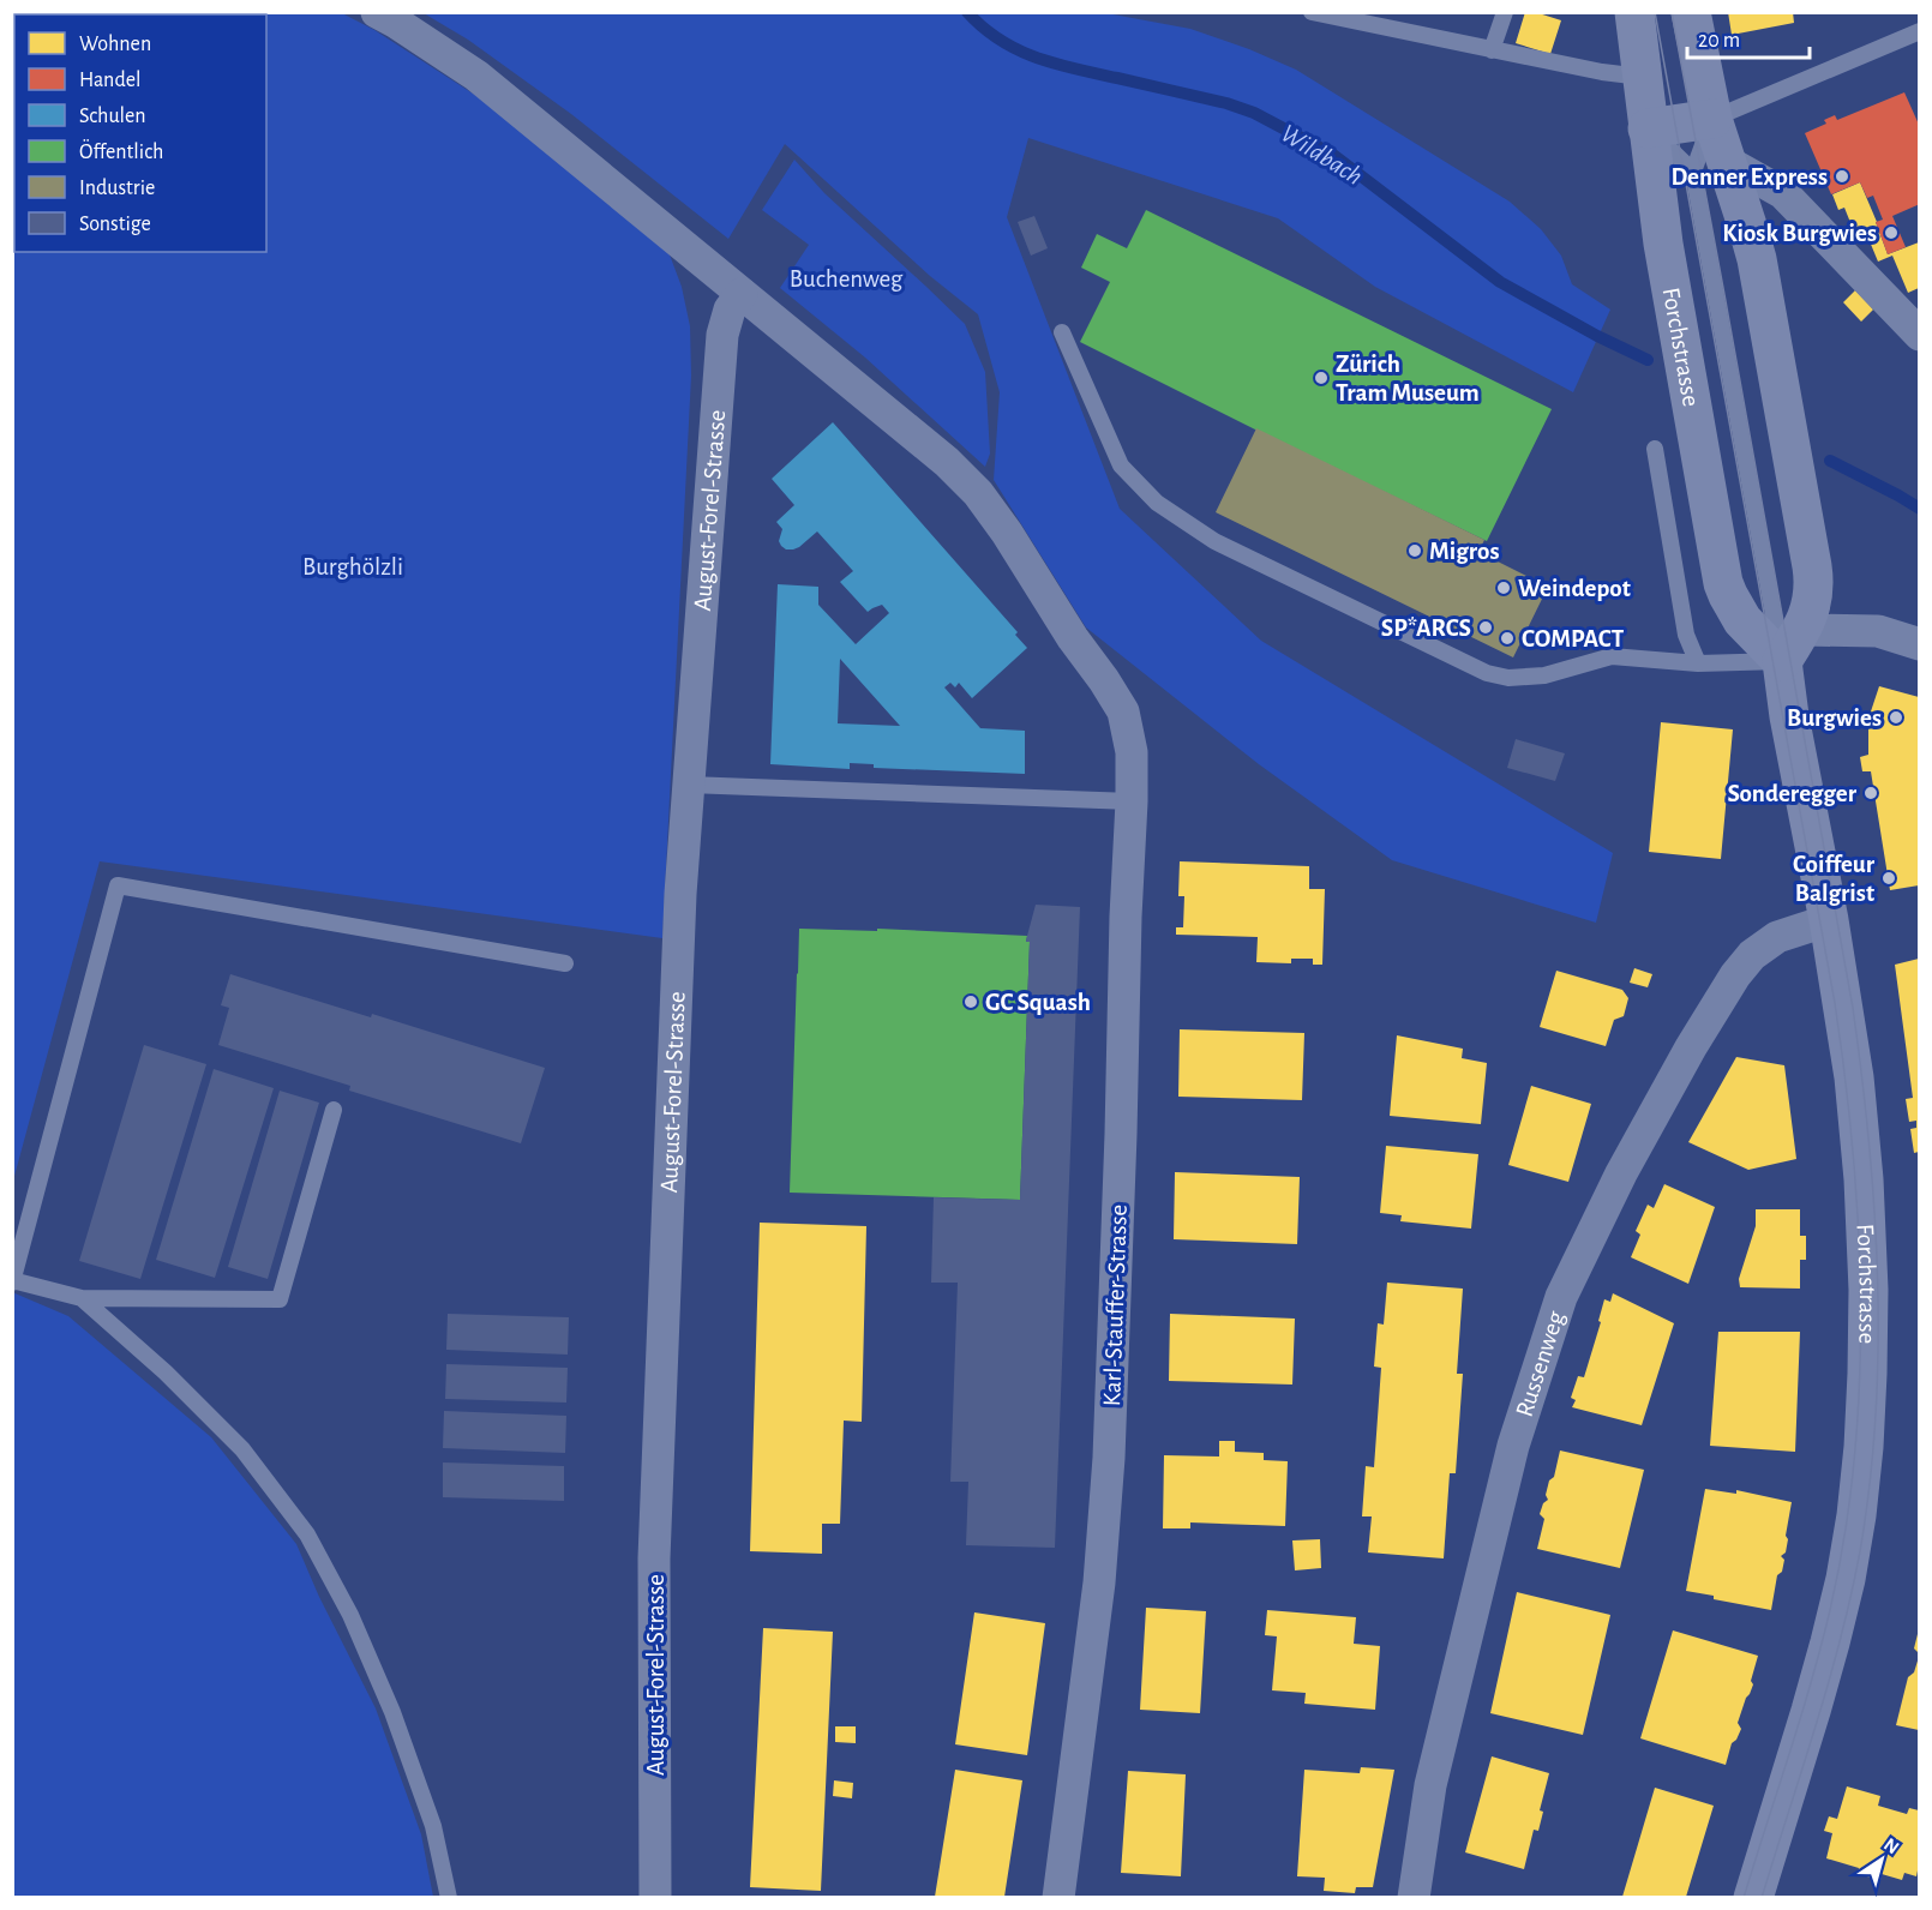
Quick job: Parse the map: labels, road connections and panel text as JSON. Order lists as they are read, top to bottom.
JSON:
{
  "streets": {
    "main road": ["Forchstrasse"],
    "street": ["August-Forel-Strasse", "Karl-Stauffer-Strasse", "Russenweg"]
  },
  "crossings": [
    ["Forchstrasse", "Russenweg"],
    ["August-Forel-Strasse", "Karl-Stauffer-Strasse"]
  ],
  "water": ["Wildbach"],
  "parks": ["Buchenweg", "Burghölzli"],
  "places": [
    "Denner Express",
    "Kiosk Burgwies",
    "Zürich Tram Museum",
    "Migros",
    "Weindepot",
    "SP*ARCS",
    "COMPACT",
    "Burgwies",
    "Sonderegger",
    "Coiffeur Balgrist",
    "GC Squash"
  ],
  "legend": [
    "Wohnen",
    "Handel",
    "Schulen",
    "Öffentlich",
    "Industrie",
    "Sonstige"
  ],
  "scale_bar": "20 m",
  "north": "top right"
}
